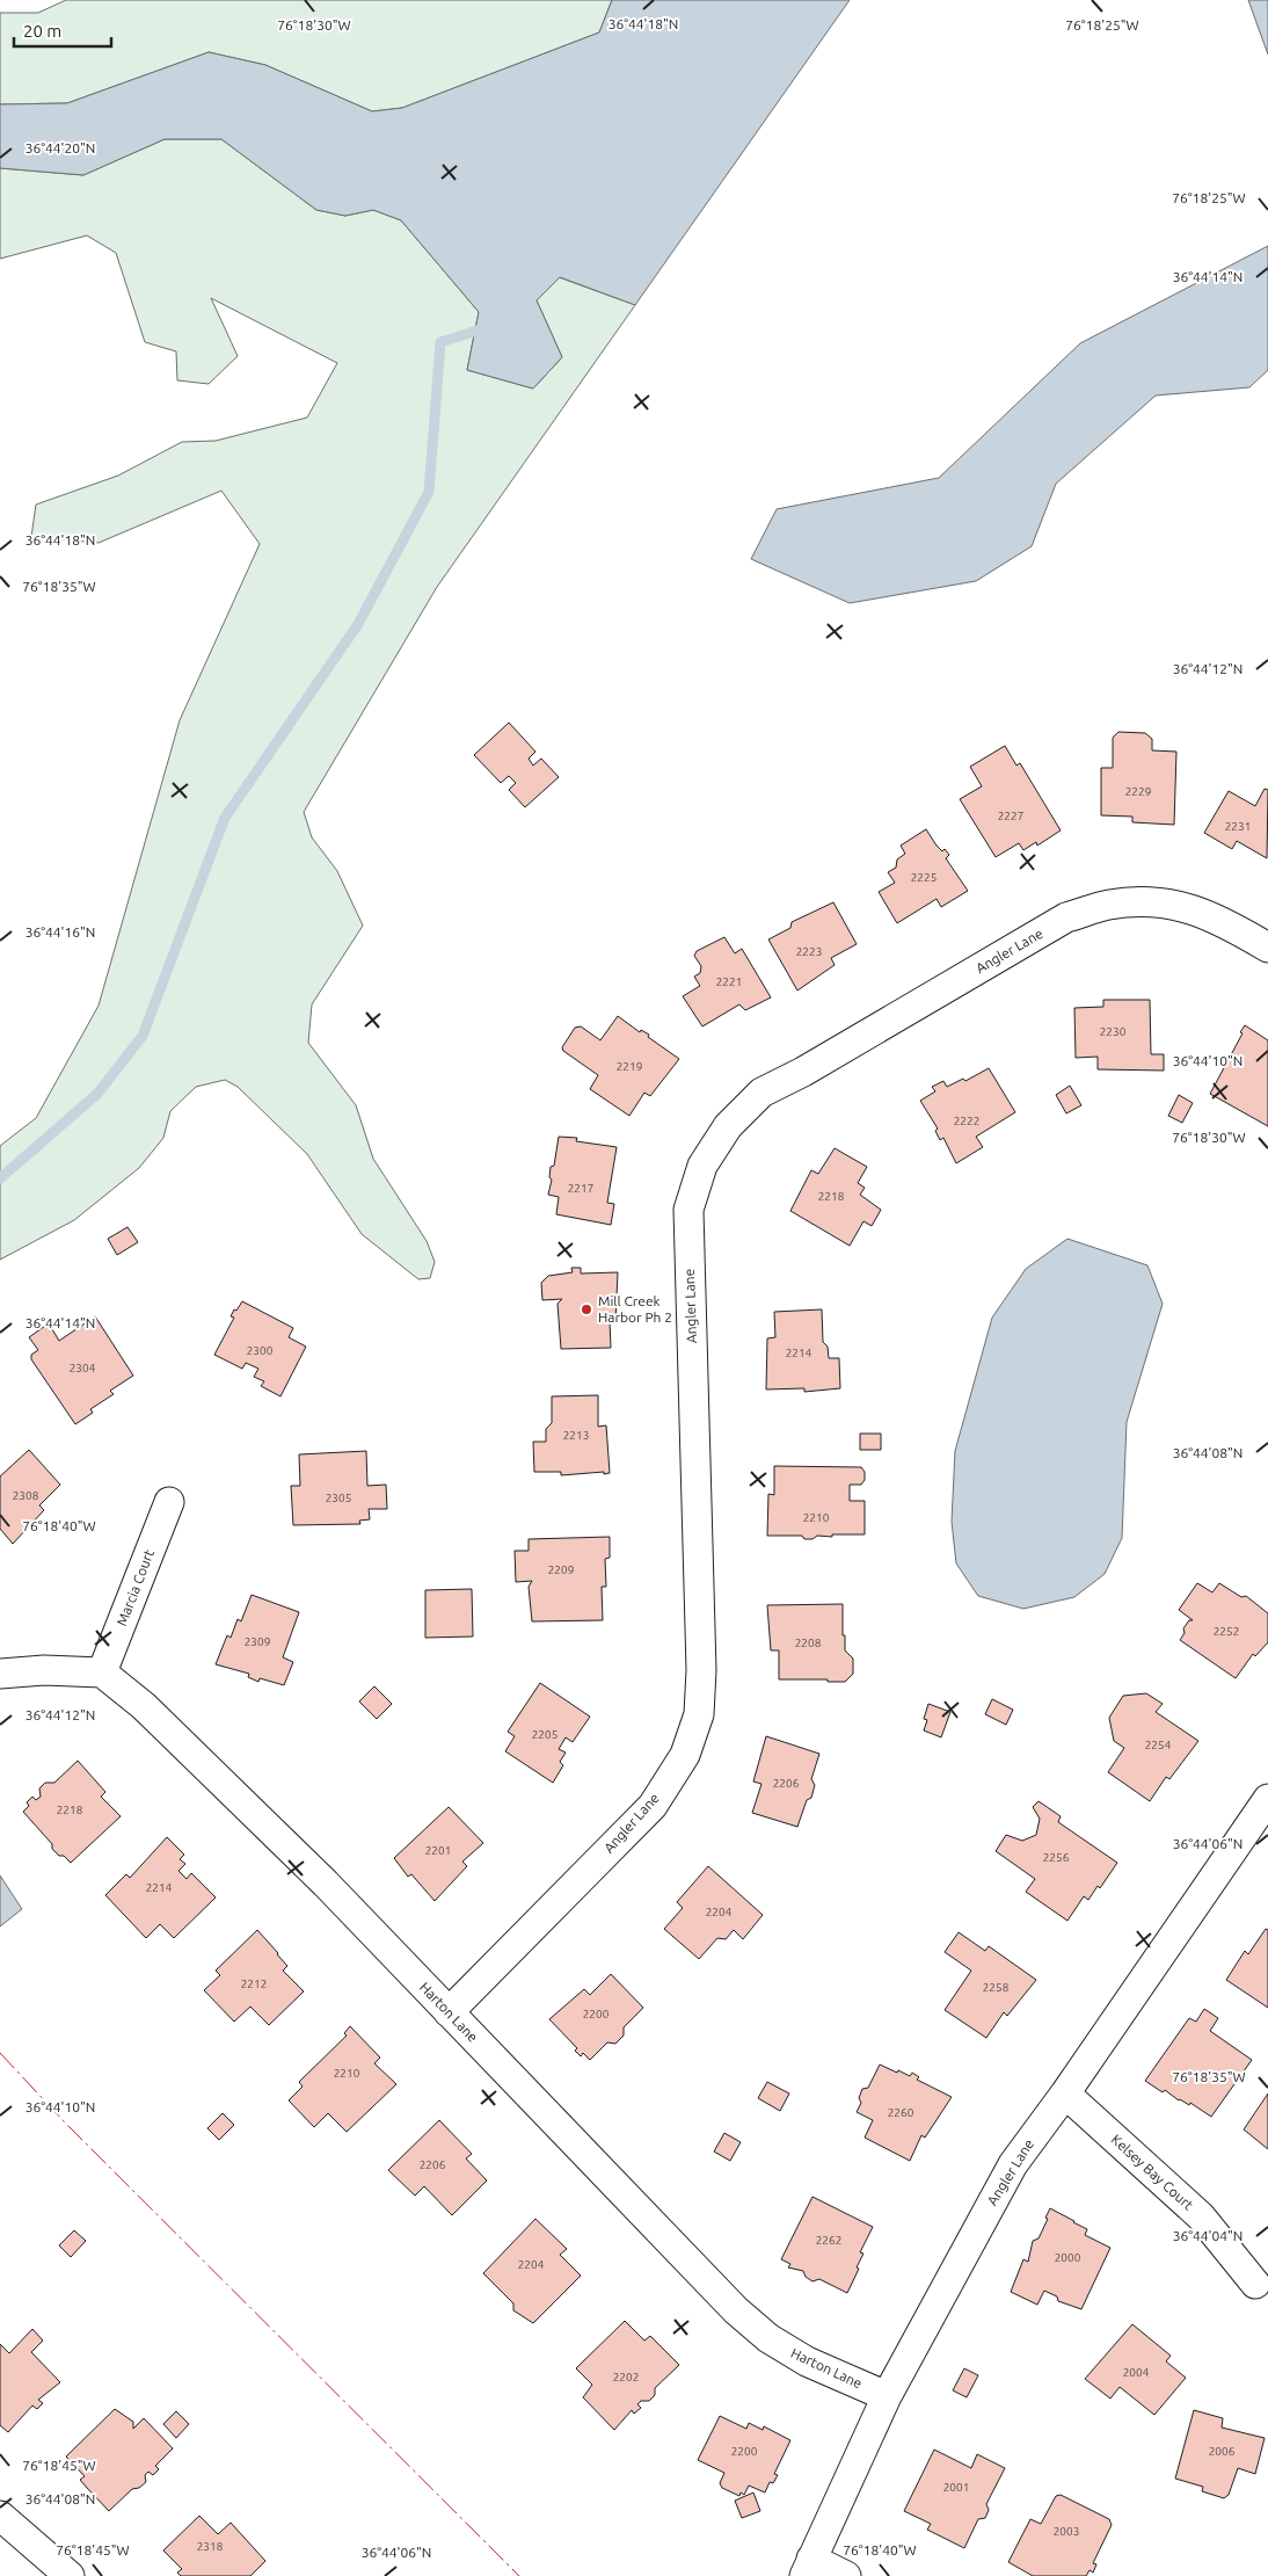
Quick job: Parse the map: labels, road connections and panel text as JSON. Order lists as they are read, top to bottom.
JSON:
{
  "streets": {
    "street": [
      "Angler Lane",
      "Marcia Court",
      "Harton Lane",
      "Kelsey Bay Court"
    ]
  },
  "crossings": [
    ["Angler Lane", "Harton Lane"],
    ["Angler Lane", "Kelsey Bay Court"],
    ["Marcia Court", "Harton Lane"]
  ],
  "places": ["Mill Creek Harbor Ph 2"],
  "house_numbers": [
    "2229",
    "2227",
    "2231",
    "2225",
    "2223",
    "2221",
    "2230",
    "2219",
    "2222",
    "2217",
    "2218",
    "2300",
    "2214",
    "2304",
    "2213",
    "2308",
    "2305",
    "2210",
    "2209",
    "2252",
    "2309",
    "2208",
    "2205",
    "2254",
    "2206",
    "2218",
    "2201",
    "2256",
    "2214",
    "2204",
    "2212",
    "2258",
    "2200",
    "2210",
    "2260",
    "2206",
    "2262",
    "2000",
    "2204",
    "2004",
    "2202",
    "2200",
    "2006",
    "2001",
    "2003",
    "2318"
  ],
  "scale_bar": "20 m",
  "coordinates": [
    "36°44'18\"N",
    "76°18'30\"W",
    "76°18'25\"W",
    "36°44'20\"N",
    "36°44'14\"N",
    "76°18'35\"W",
    "36°44'12\"N",
    "36°44'16\"N",
    "36°44'10\"N",
    "36°44'08\"N",
    "76°18'40\"W",
    "36°44'06\"N",
    "36°44'04\"N",
    "76°18'45\"W"
  ]
}
